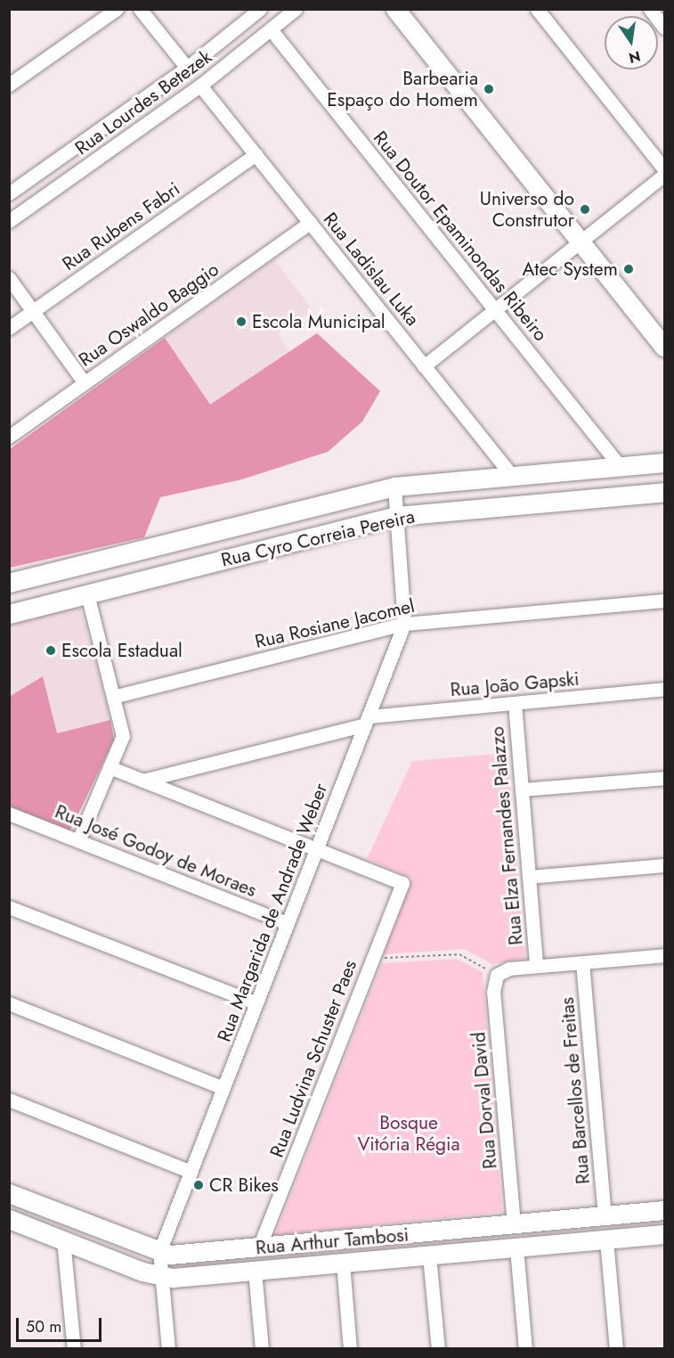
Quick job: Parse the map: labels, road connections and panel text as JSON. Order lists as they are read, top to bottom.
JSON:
{
  "streets": {
    "street": [
      "Rua Lourdes Betezek",
      "Rua Rubens Fabri",
      "Rua Doutor Epaminondas Ribeiro",
      "Rua Ladislau Luka",
      "Rua Oswaldo Baggio",
      "Rua Cyro Correia Pereira",
      "Rua Rosiane Jacomel",
      "Rua João Gapski",
      "Rua Elza Fernandes Palazzo",
      "Rua José Godoy de Moraes",
      "Rua Margarida de Andrade Weber",
      "Rua Ludvina Schuster Paes",
      "Rua Barcellos de Freitas",
      "Rua Dorval David",
      "Rua Arthur Tambosi"
    ]
  },
  "crossings": [
    ["Rua Lourdes Betezek", "Rua Doutor Epaminondas Ribeiro"],
    ["Rua Lourdes Betezek", "Rua Ladislau Luka"],
    ["Rua Rubens Fabri", "Rua Ladislau Luka"],
    ["Rua Doutor Epaminondas Ribeiro", "Rua Cyro Correia Pereira"],
    ["Rua Ladislau Luka", "Rua Oswaldo Baggio"],
    ["Rua Ladislau Luka", "Rua Cyro Correia Pereira"],
    ["Rua Cyro Correia Pereira", "Rua Margarida de Andrade Weber"],
    ["Rua Rosiane Jacomel", "Rua Margarida de Andrade Weber"],
    ["Rua João Gapski", "Rua Elza Fernandes Palazzo"],
    ["Rua João Gapski", "Rua Margarida de Andrade Weber"],
    ["Rua José Godoy de Moraes", "Rua Margarida de Andrade Weber"],
    ["Rua Margarida de Andrade Weber", "Rua Ludvina Schuster Paes"],
    ["Rua Margarida de Andrade Weber", "Rua Arthur Tambosi"],
    ["Rua Ludvina Schuster Paes", "Rua Arthur Tambosi"],
    ["Rua Barcellos de Freitas", "Rua Arthur Tambosi"],
    ["Rua Dorval David", "Rua Arthur Tambosi"]
  ],
  "parks": ["Bosque Vitória Régia"],
  "places": [
    "Barbearia Espaço do Homem",
    "Universo do Construtor",
    "Atec System",
    "Escola Municipal",
    "Escola Estadual",
    "CR Bikes"
  ],
  "scale_bar": "50 m",
  "north": "bottom"
}
